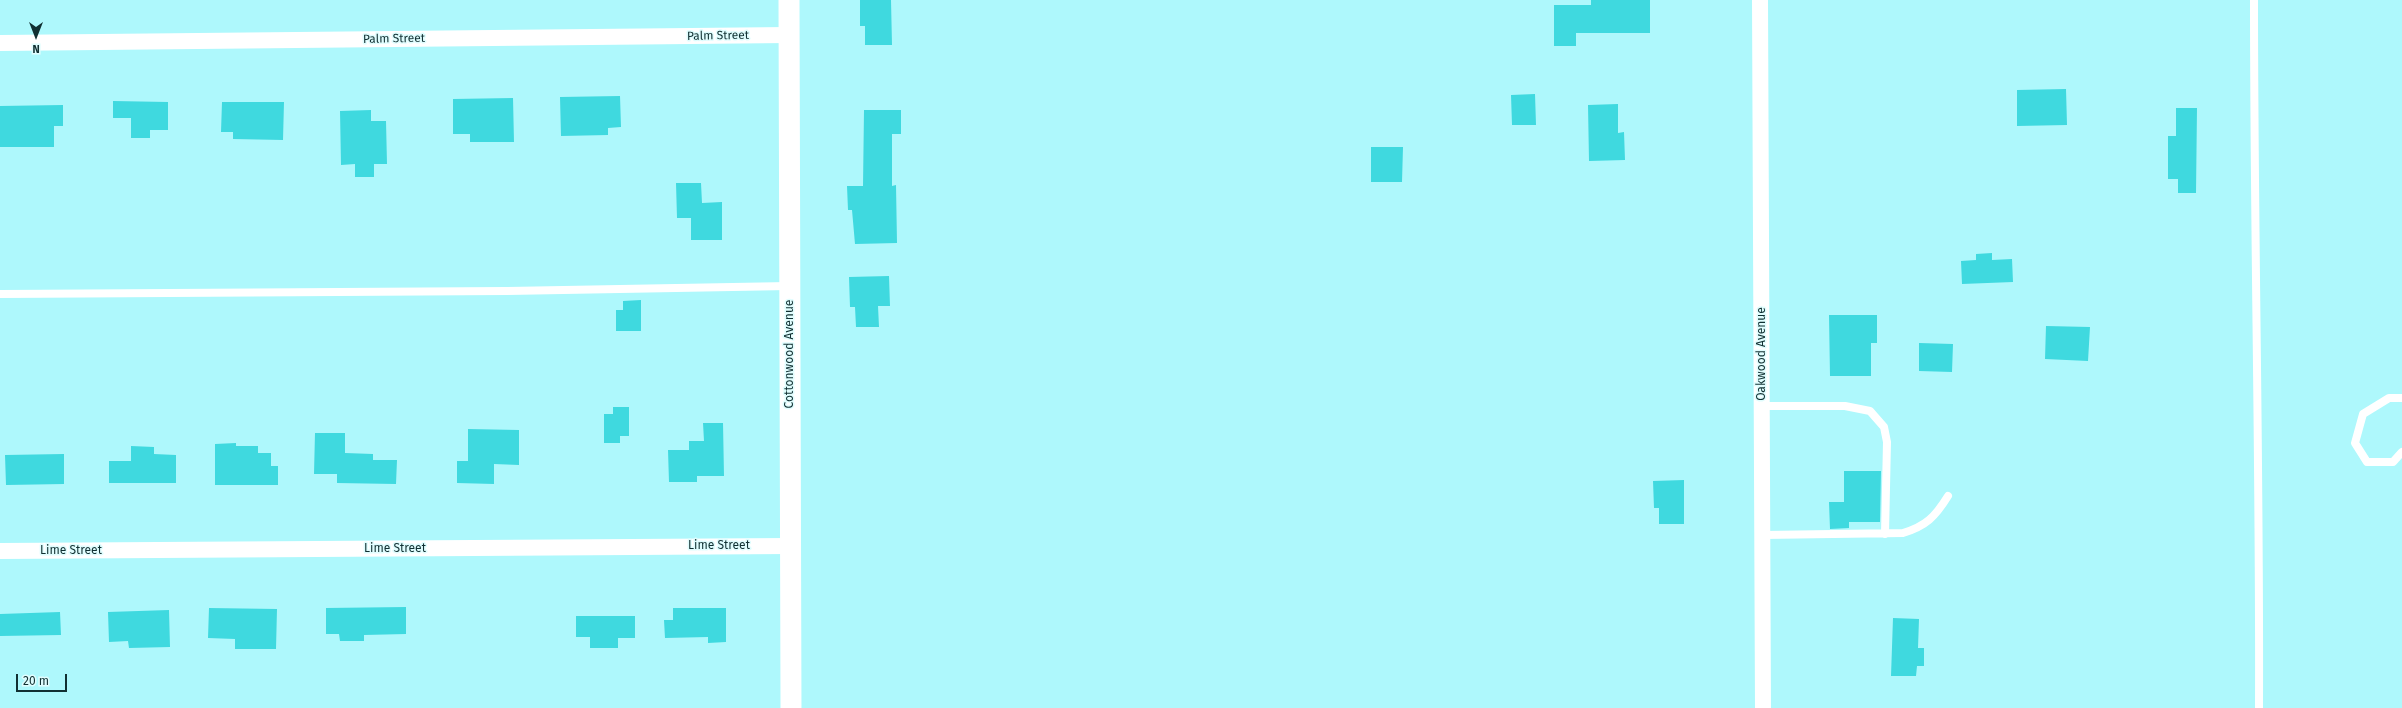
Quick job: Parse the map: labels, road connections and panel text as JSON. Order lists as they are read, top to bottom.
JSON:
{
  "streets": {
    "street": [
      "Palm Street",
      "Cottonwood Avenue",
      "Oakwood Avenue",
      "Lime Street"
    ]
  },
  "crossings": [
    ["Palm Street", "Cottonwood Avenue"],
    ["Cottonwood Avenue", "Lime Street"]
  ],
  "scale_bar": "20 m",
  "north": "bottom"
}
